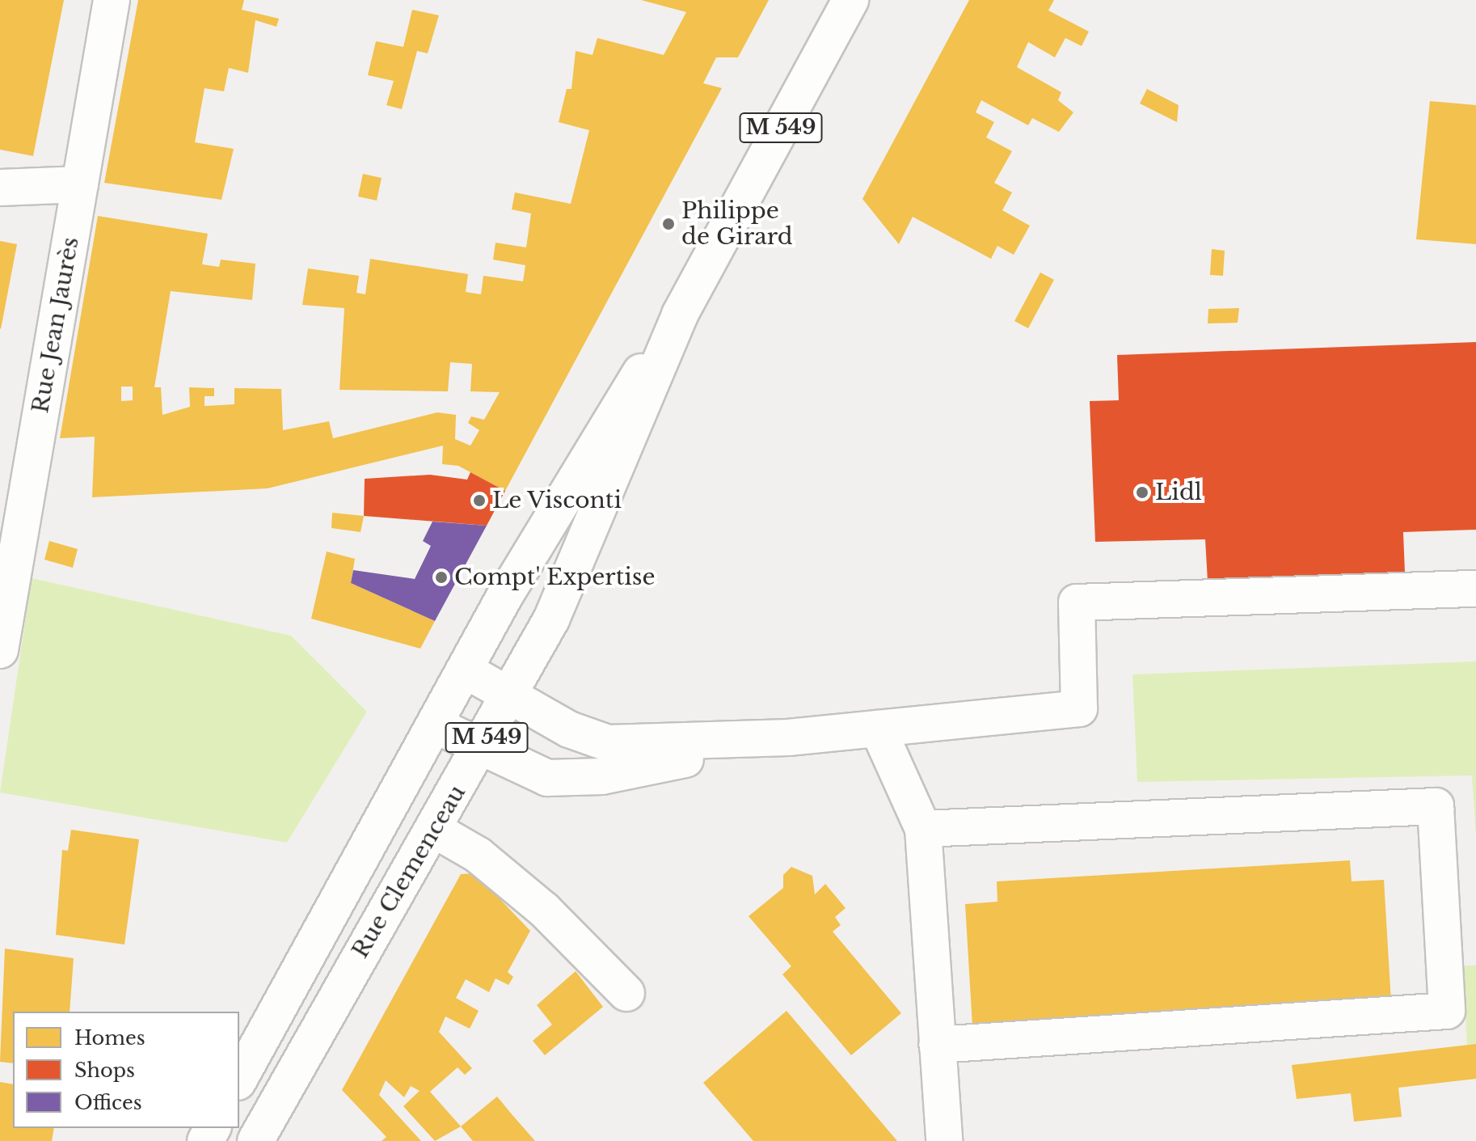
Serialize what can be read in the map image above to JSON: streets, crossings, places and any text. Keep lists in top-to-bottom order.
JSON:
{
  "streets": {
    "main road": ["M 549", "Rue Jean Jaurès", "Rue Clemenceau"]
  },
  "places": [
    "Philippe de Girard",
    "Lidl",
    "Le Visconti",
    "Compt' Expertise"
  ],
  "legend": ["Homes", "Shops", "Offices"]
}
